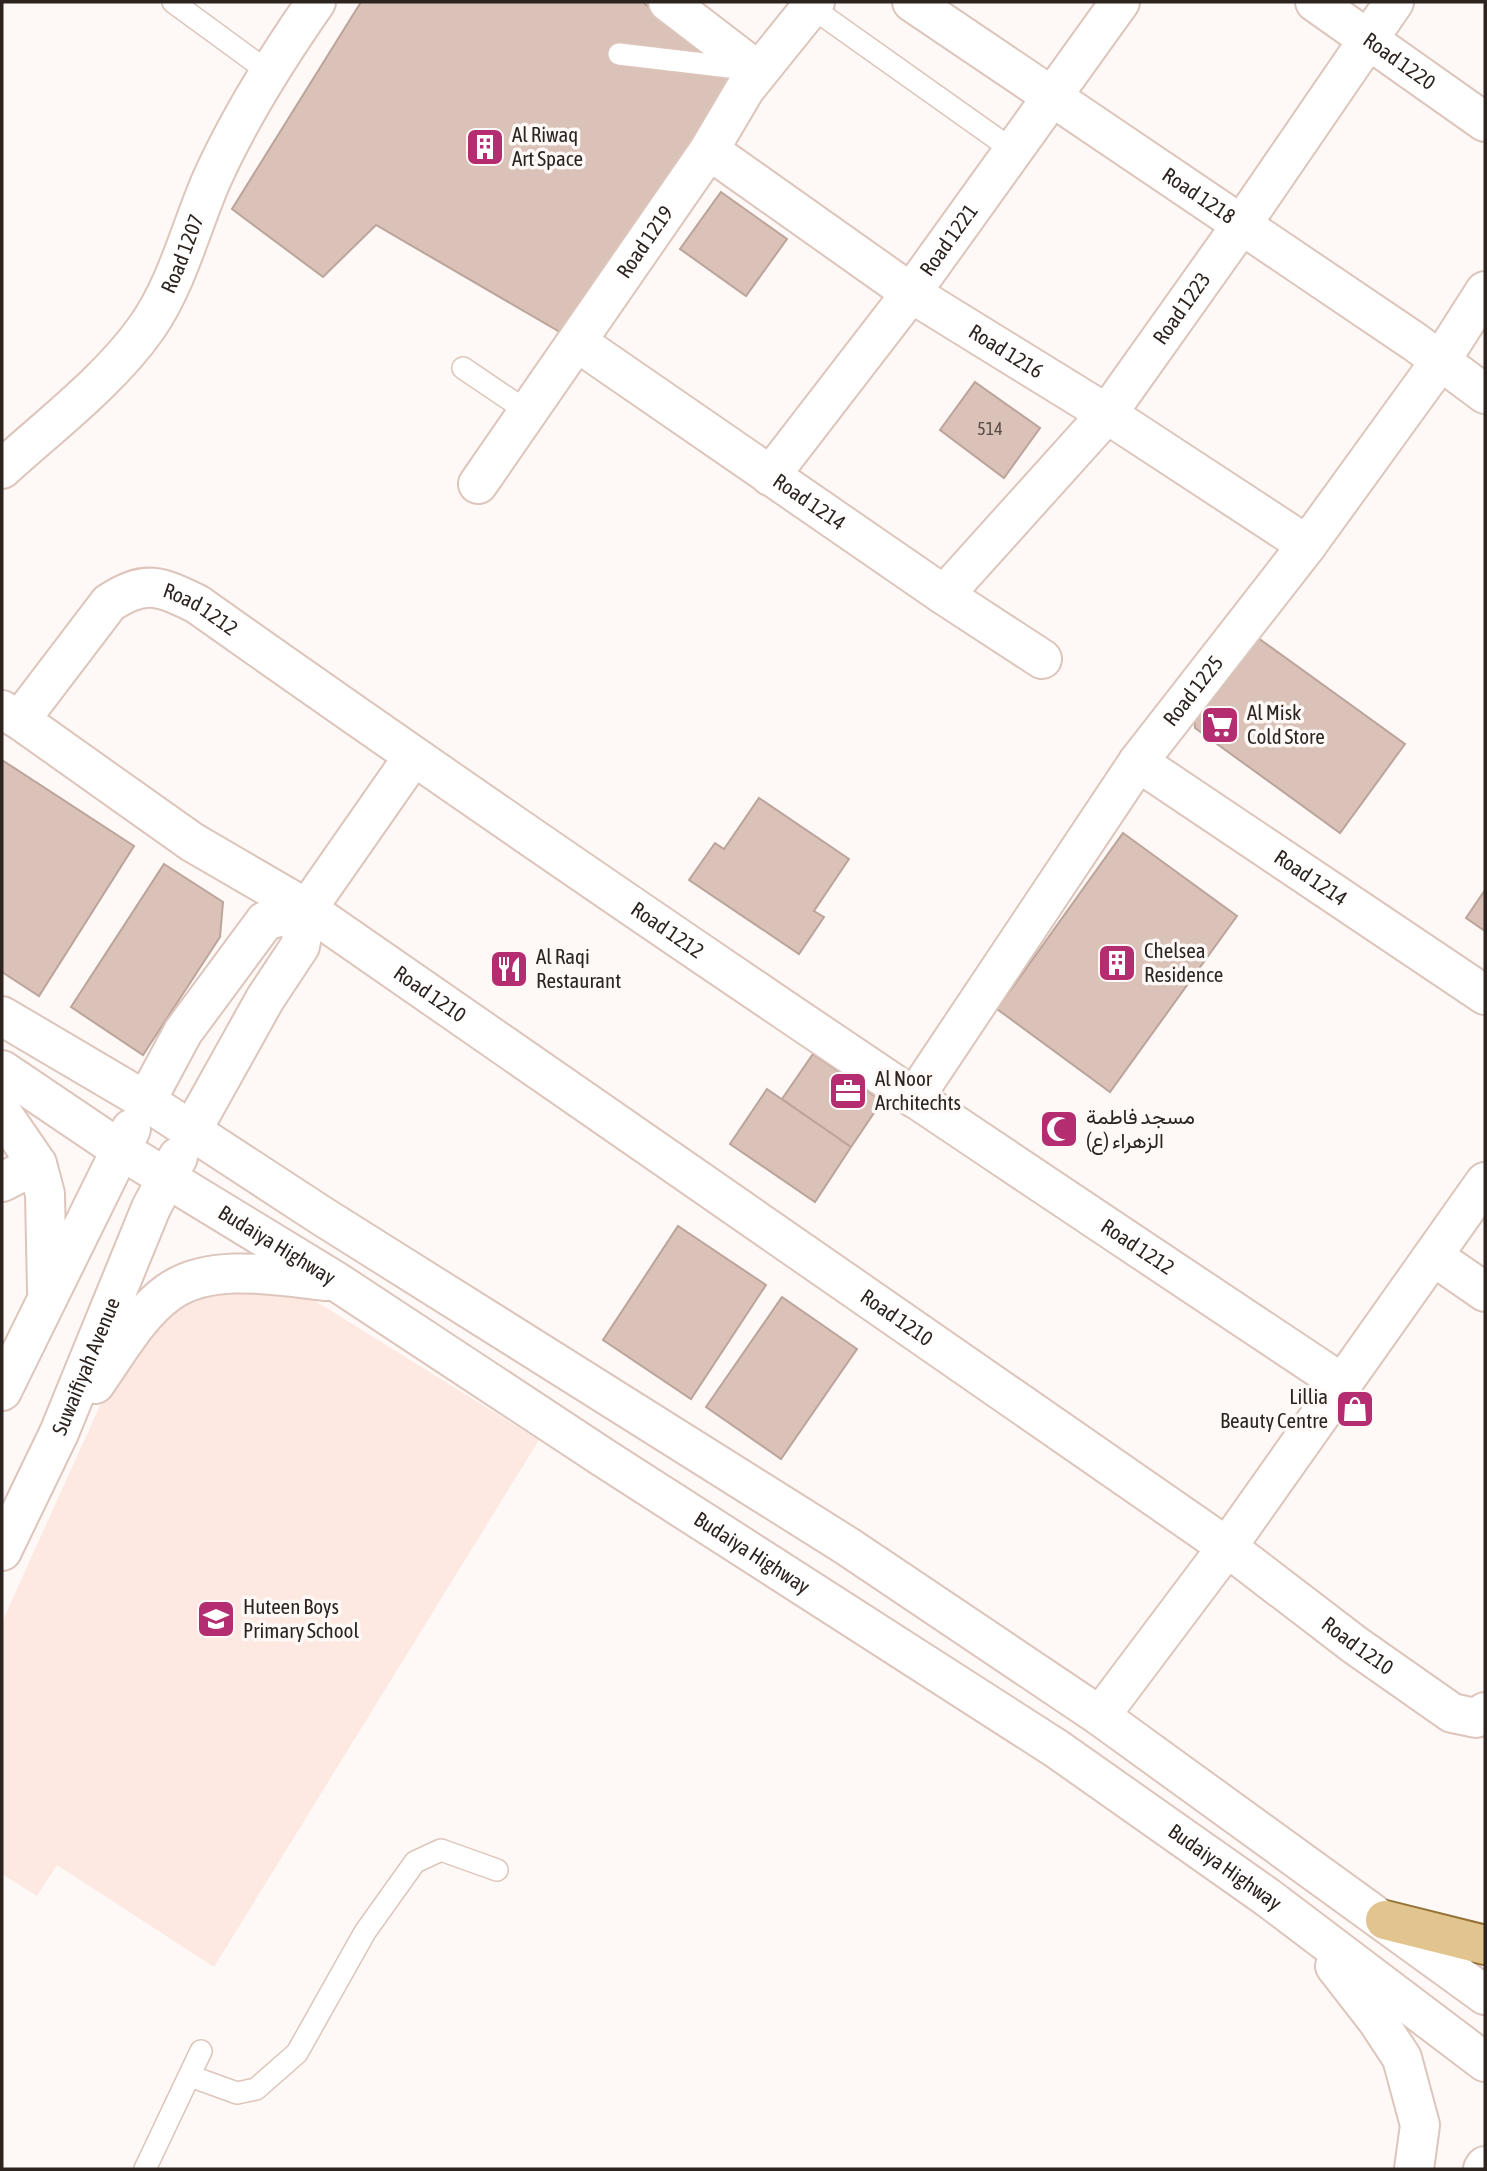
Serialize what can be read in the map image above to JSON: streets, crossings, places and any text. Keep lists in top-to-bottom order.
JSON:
{
  "streets": {
    "street": [
      "Road 1220",
      "Road 1218",
      "Road 1221",
      "Road 1219",
      "Road 1207",
      "Road 1223",
      "Road 1216",
      "Road 1214",
      "Road 1212",
      "Road 1225",
      "Road 1210",
      "Budaiya Highway",
      "Suwaifiyah Avenue"
    ]
  },
  "crossings": [
    ["Road 1220", "Road 1223"],
    ["Road 1218", "Road 1221"],
    ["Road 1218", "Road 1223"],
    ["Road 1218", "Road 1225"],
    ["Road 1221", "Road 1216"],
    ["Road 1221", "Road 1214"],
    ["Road 1219", "Road 1216"],
    ["Road 1219", "Road 1214"],
    ["Road 1223", "Road 1216"],
    ["Road 1223", "Road 1214"],
    ["Road 1216", "Road 1225"],
    ["Road 1214", "Road 1225"],
    ["Road 1212", "Road 1225"],
    ["Road 1212", "Road 1210"],
    ["Budaiya Highway", "Suwaifiyah Avenue"]
  ],
  "places": {
    "building": ["Al Riwaq Art Space", "Chelsea Residence"],
    "supermarket": ["Al Misk Cold Store"],
    "restaurant": ["Al Raqi Restaurant"],
    "office": ["Al Noor Architechts"],
    "mosque": ["مسجد فاطمة الزهراء (ع)"],
    "shop": ["Lillia Beauty Centre"],
    "school or university": ["Huteen Boys Primary School"]
  },
  "house_numbers": ["514"]
}
